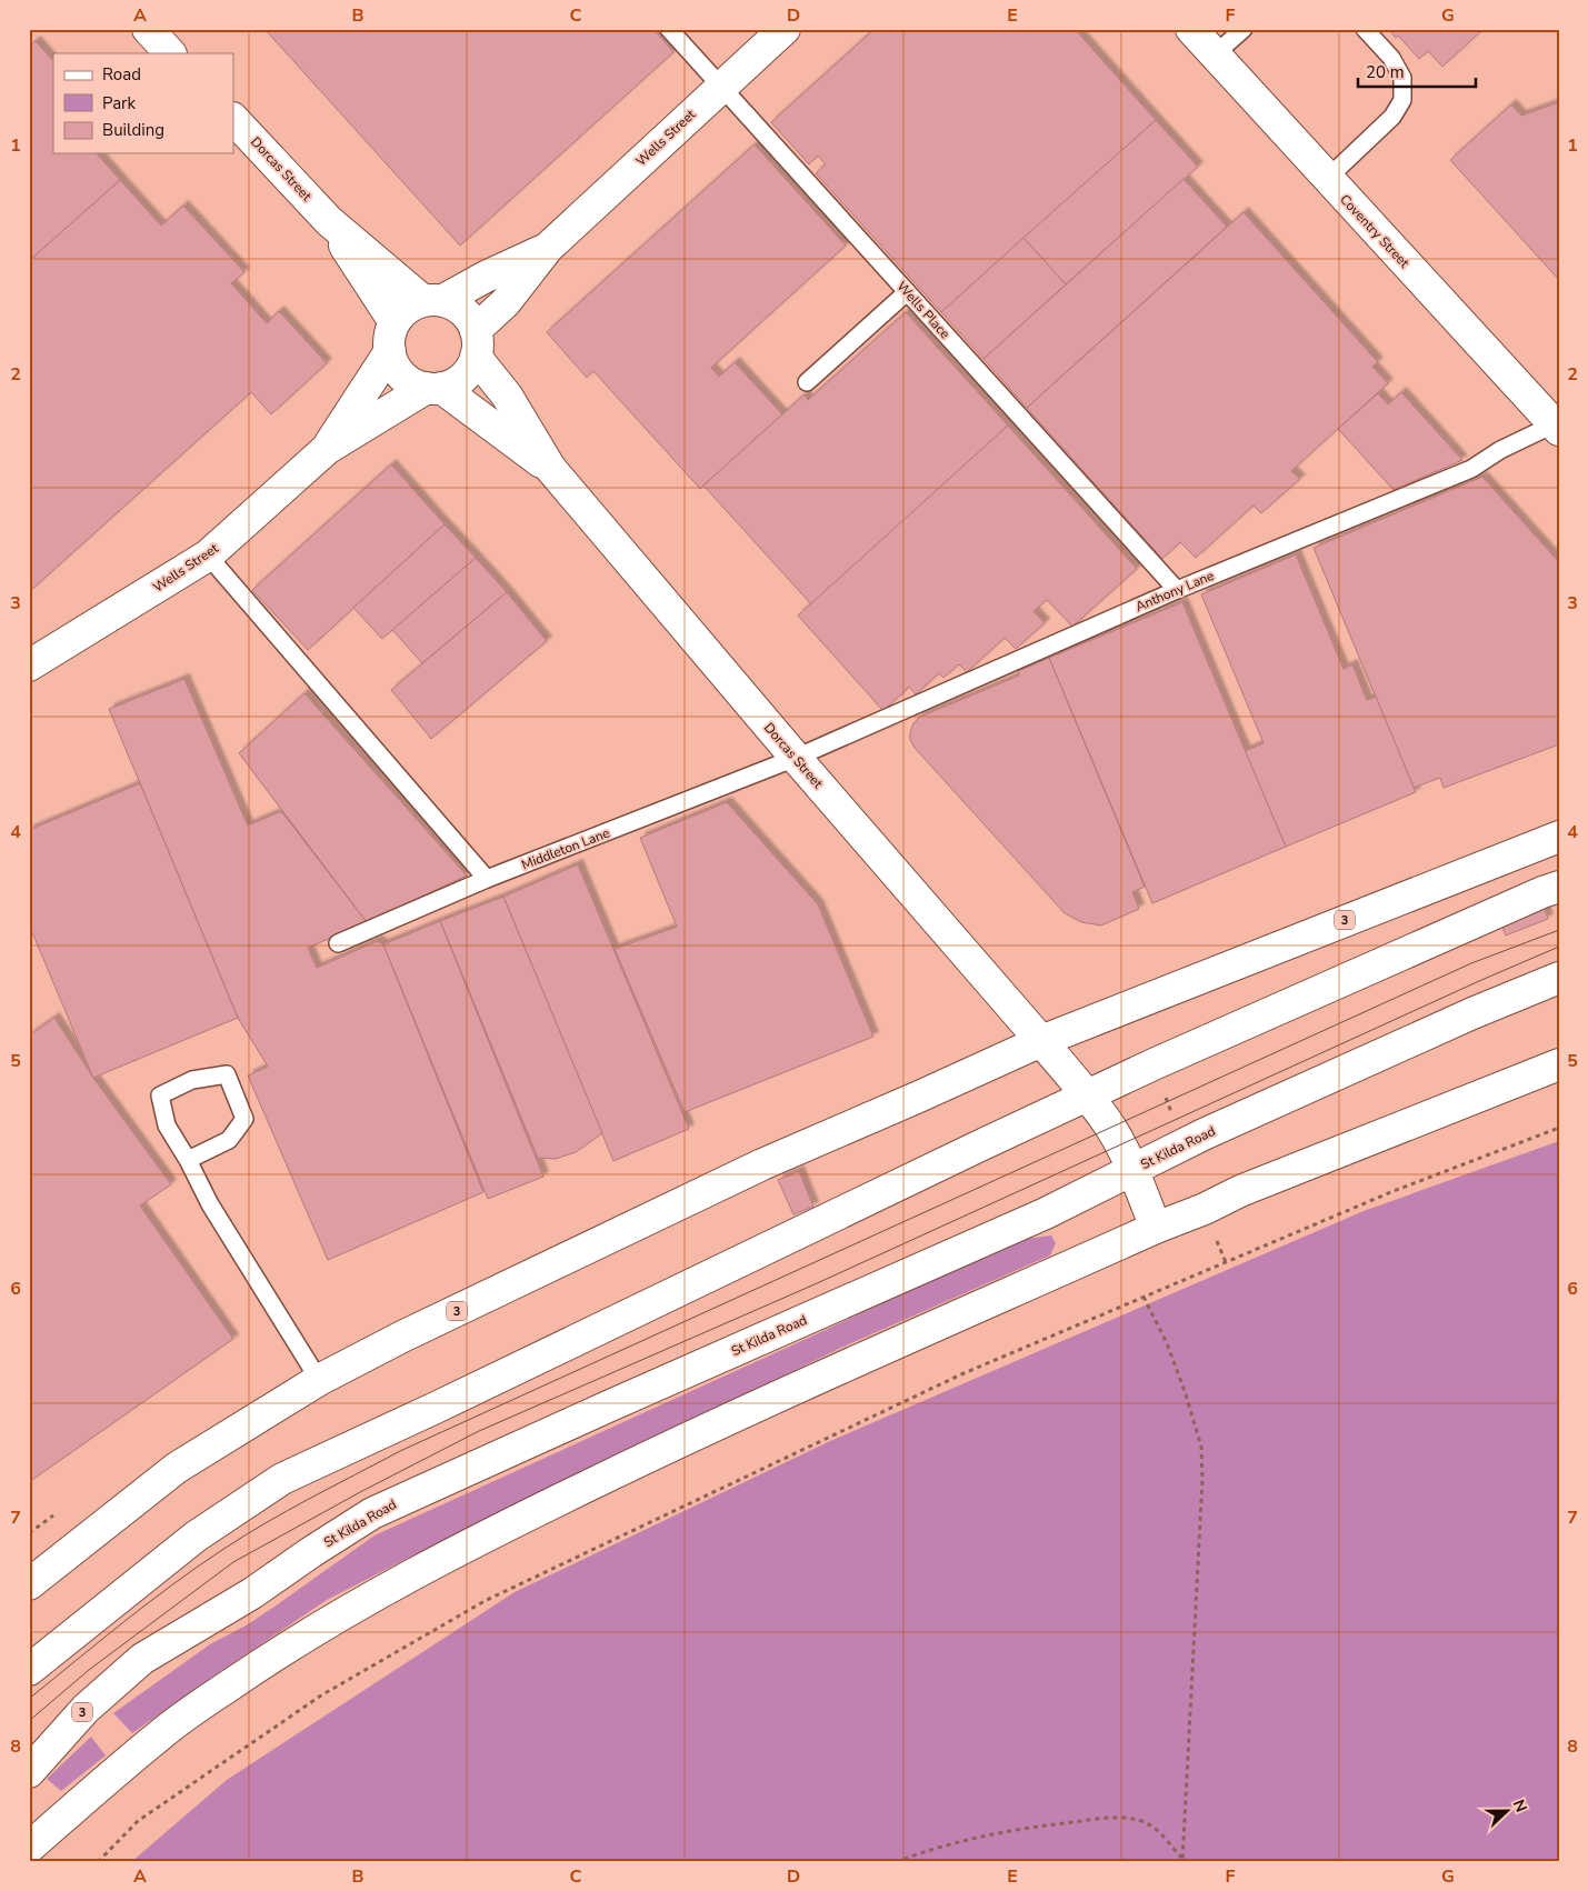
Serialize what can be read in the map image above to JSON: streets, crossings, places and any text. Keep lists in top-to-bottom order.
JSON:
{
  "streets": {
    "main road": [
      "Wells Street",
      "Dorcas Street",
      "Coventry Street",
      "3",
      "St Kilda Road"
    ],
    "lane": ["Wells Place", "Anthony Lane", "Middleton Lane"]
  },
  "crossings": [
    ["Wells Street", "Dorcas Street"],
    ["Wells Street", "Wells Place"],
    ["Dorcas Street", "Anthony Lane"],
    ["Dorcas Street", "Middleton Lane"],
    ["Dorcas Street", "3"],
    ["Dorcas Street", "St Kilda Road"],
    ["Coventry Street", "Anthony Lane"],
    ["Wells Place", "Anthony Lane"],
    ["Anthony Lane", "Middleton Lane"]
  ],
  "legend": ["Road", "Park", "Building"],
  "scale_bar": "20 m",
  "north": "right",
  "grid": {
    "columns": [
      "A",
      "B",
      "C",
      "D",
      "E",
      "F",
      "G"
    ],
    "rows": [
      "1",
      "2",
      "3",
      "4",
      "5",
      "6",
      "7",
      "8"
    ]
  }
}
